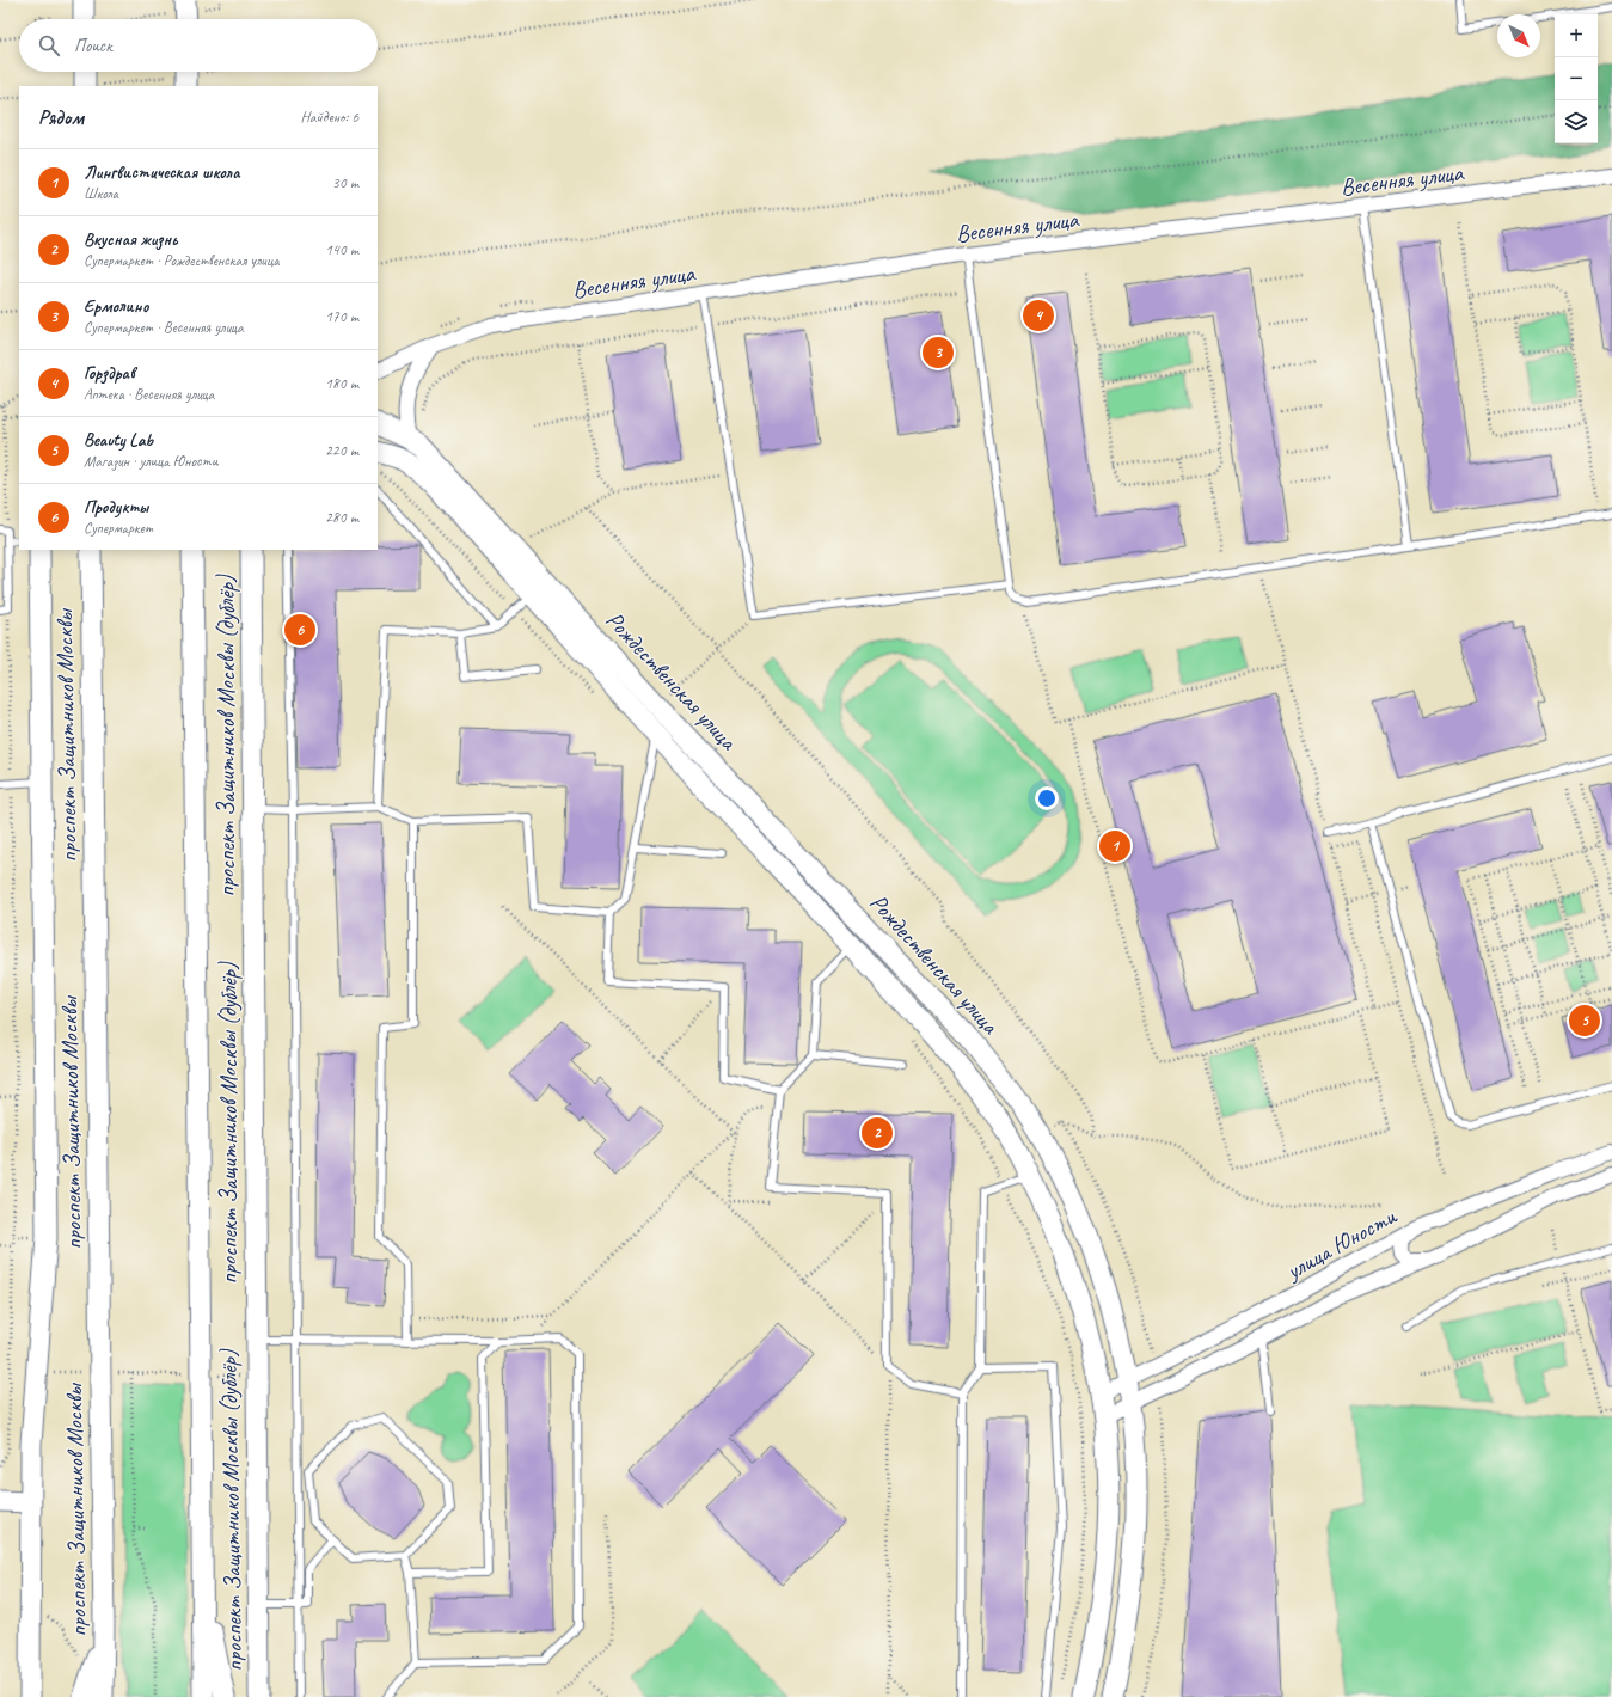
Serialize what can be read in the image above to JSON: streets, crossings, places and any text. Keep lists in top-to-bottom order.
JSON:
{
  "streets": {
    "street": [
      "Весенняя улица",
      "Рождественская улица",
      "проспект Защитников Москвы",
      "проспект Защитников Москвы (дублёр)",
      "улица Юности"
    ]
  },
  "crossings": [
    ["Рождественская улица", "улица Юности"]
  ],
  "north": "bottom right",
  "page": {
    "map_buttons": ["+", "−"],
    "search": "Поиск",
    "heading": ["Рядом", "Найдено: 6"],
    "list": [
      {
        "mark": "1",
        "name": "Лингвистическая школа",
        "note": "Школа",
        "value": "30 m"
      },
      {
        "mark": "2",
        "name": "Вкусная жизнь",
        "note": "Супермаркет · Рождественская улица",
        "value": "140 m"
      },
      {
        "mark": "3",
        "name": "Ермолино",
        "note": "Супермаркет · Весенняя улица",
        "value": "170 m"
      },
      {
        "mark": "4",
        "name": "Горздрав",
        "note": "Аптека · Весенняя улица",
        "value": "180 m"
      },
      {
        "mark": "5",
        "name": "Beauty Lab",
        "note": "Магазин · улица Юности",
        "value": "220 m"
      },
      {
        "mark": "6",
        "name": "Продукты",
        "note": "Супермаркет",
        "value": "280 m"
      }
    ],
    "pins": [
      "4",
      "3",
      "6",
      "1",
      "5",
      "2"
    ]
  }
}
